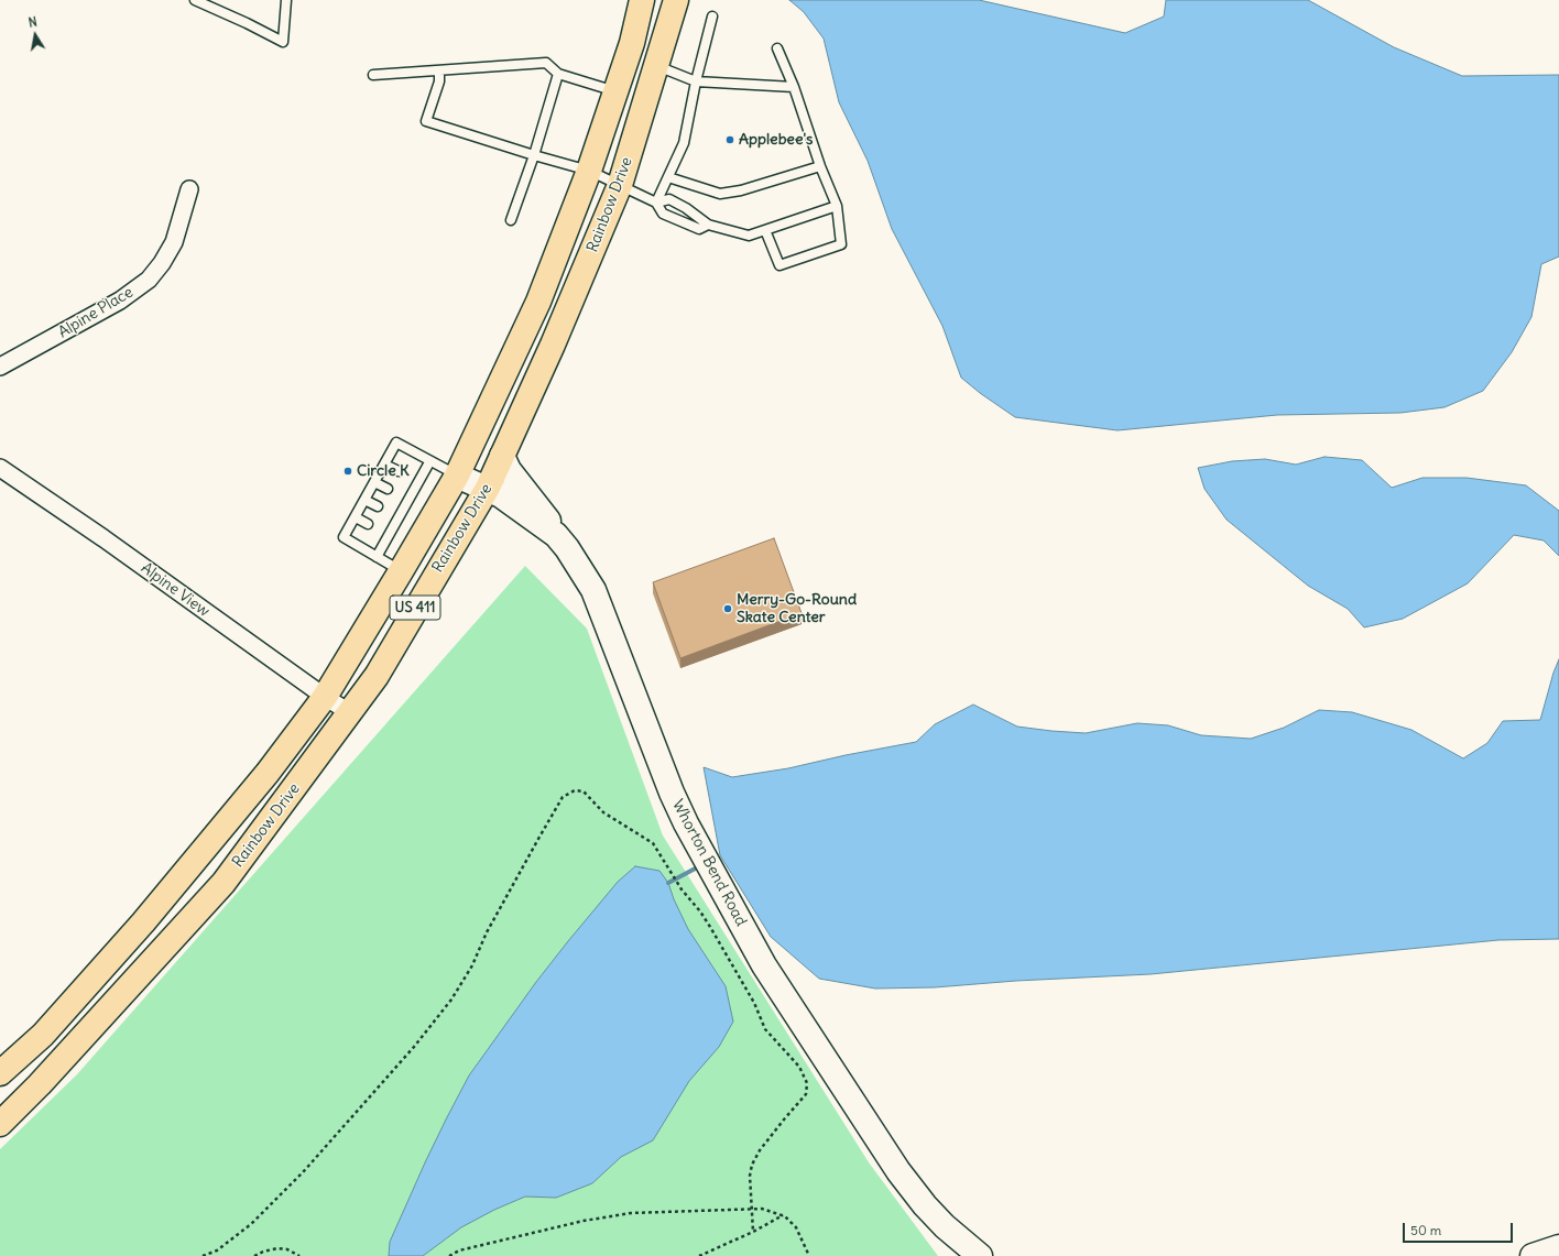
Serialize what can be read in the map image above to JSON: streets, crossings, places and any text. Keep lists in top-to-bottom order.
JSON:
{
  "streets": {
    "main road": ["Rainbow Drive", "US 411", "Whorton Bend Road"],
    "street": ["Alpine Place", "Alpine View"]
  },
  "crossings": [
    ["Rainbow Drive", "Alpine View"],
    ["Rainbow Drive", "Whorton Bend Road"]
  ],
  "places": ["Applebee's", "Circle K", "Merry-Go-Round Skate Center"],
  "scale_bar": "50 m",
  "north": "top"
}
